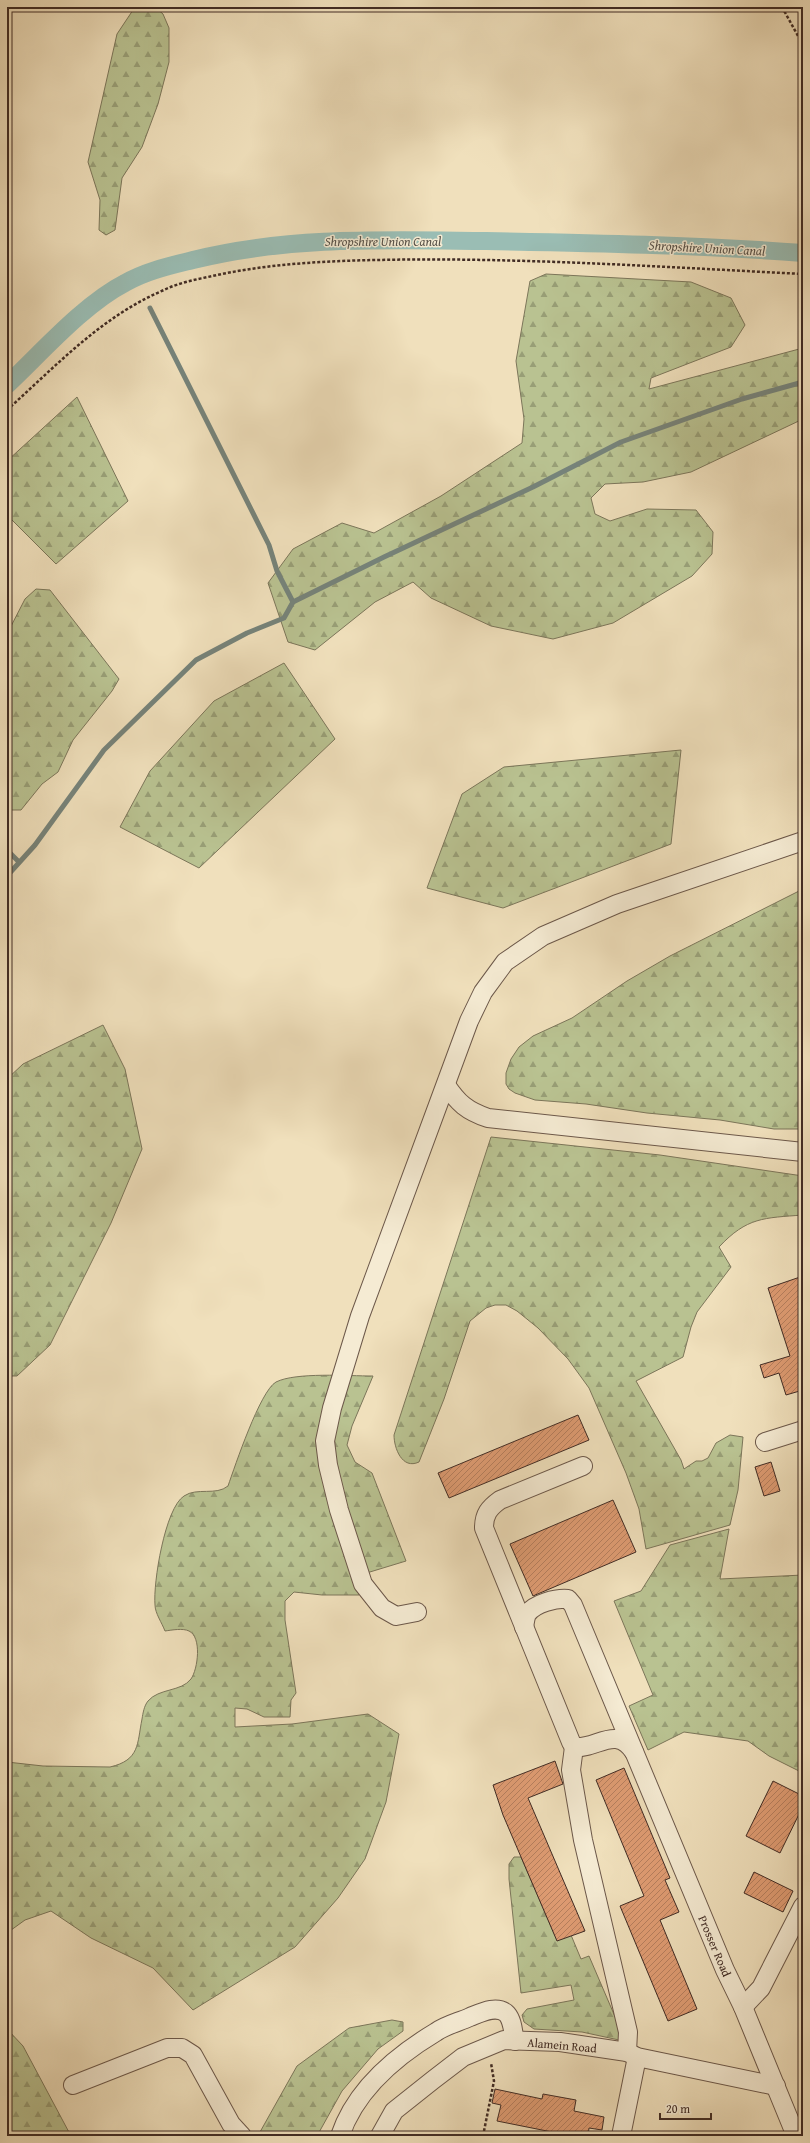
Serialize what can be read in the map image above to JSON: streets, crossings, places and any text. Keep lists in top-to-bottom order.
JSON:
{
  "streets": {
    "street": ["Prosser Road", "Alamein Road"]
  },
  "crossings": [
    ["Prosser Road", "Alamein Road"]
  ],
  "water": ["Shropshire Union Canal"],
  "scale_bar": "20 m"
}
